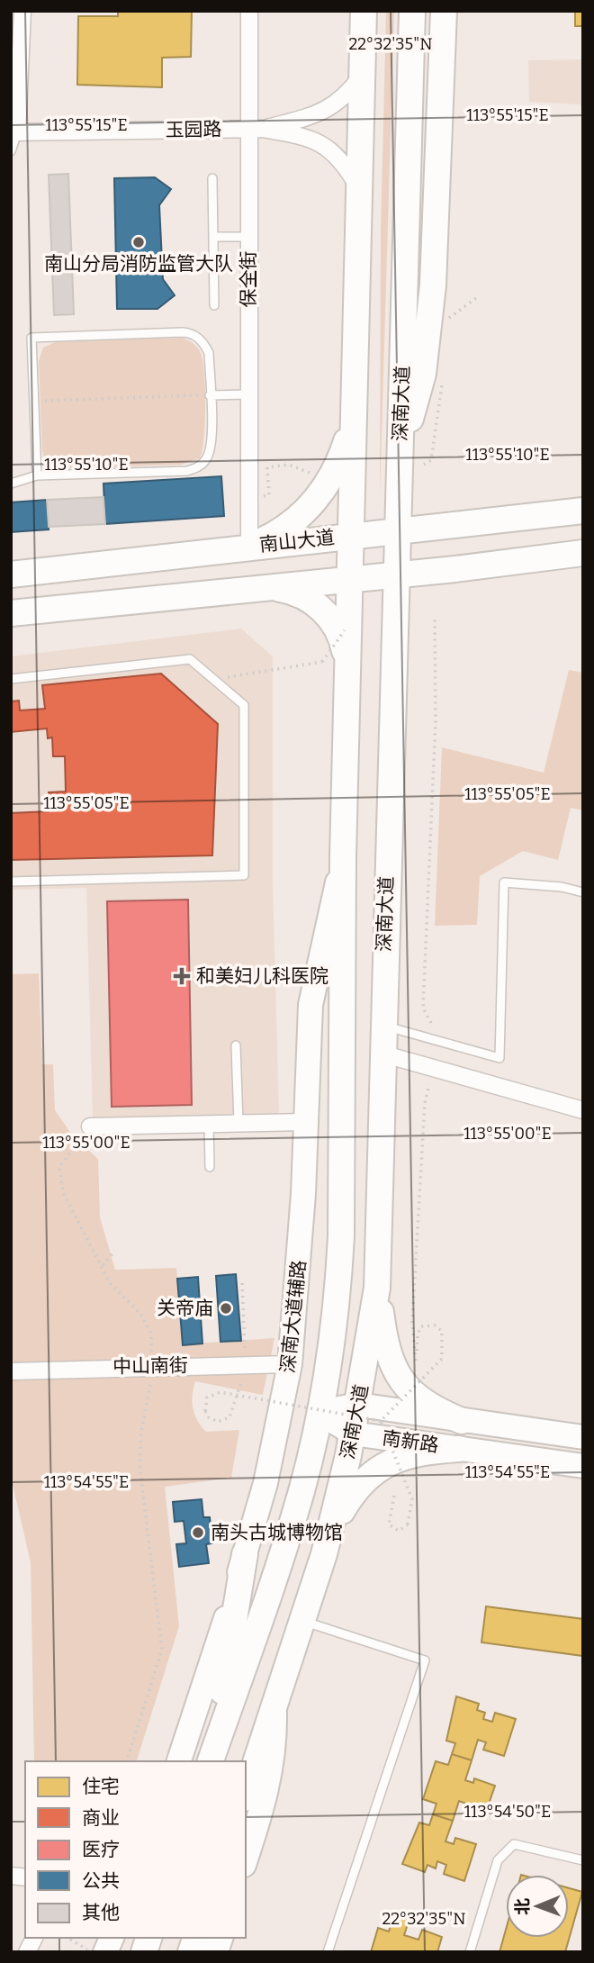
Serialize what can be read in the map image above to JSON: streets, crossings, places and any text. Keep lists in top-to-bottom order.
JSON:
{
  "streets": {
    "main road": [
      "深南大道",
      "南山大道",
      "深南大道辅路",
      "南新路"
    ],
    "street": ["玉园路", "保全街", "中山南街"]
  },
  "crossings": [
    ["玉园路", "保全街"],
    ["保全街", "南山大道"],
    ["深南大道", "南山大道"],
    ["深南大道", "深南大道辅路"],
    ["深南大道", "南新路"],
    ["深南大道辅路", "中山南街"]
  ],
  "places": {
    "other": ["南山分局消防监管大队", "关帝庙", "南头古城博物馆"],
    "health": ["和美妇儿科医院"]
  },
  "legend": [
    "住宅",
    "商业",
    "医疗",
    "公共",
    "其他"
  ],
  "north": "left",
  "coordinates": [
    "22°32'35\"N",
    "113°55'15\"E",
    "113°55'10\"E",
    "113°55'05\"E",
    "113°55'00\"E",
    "113°54'55\"E",
    "113°54'50\"E"
  ]
}
